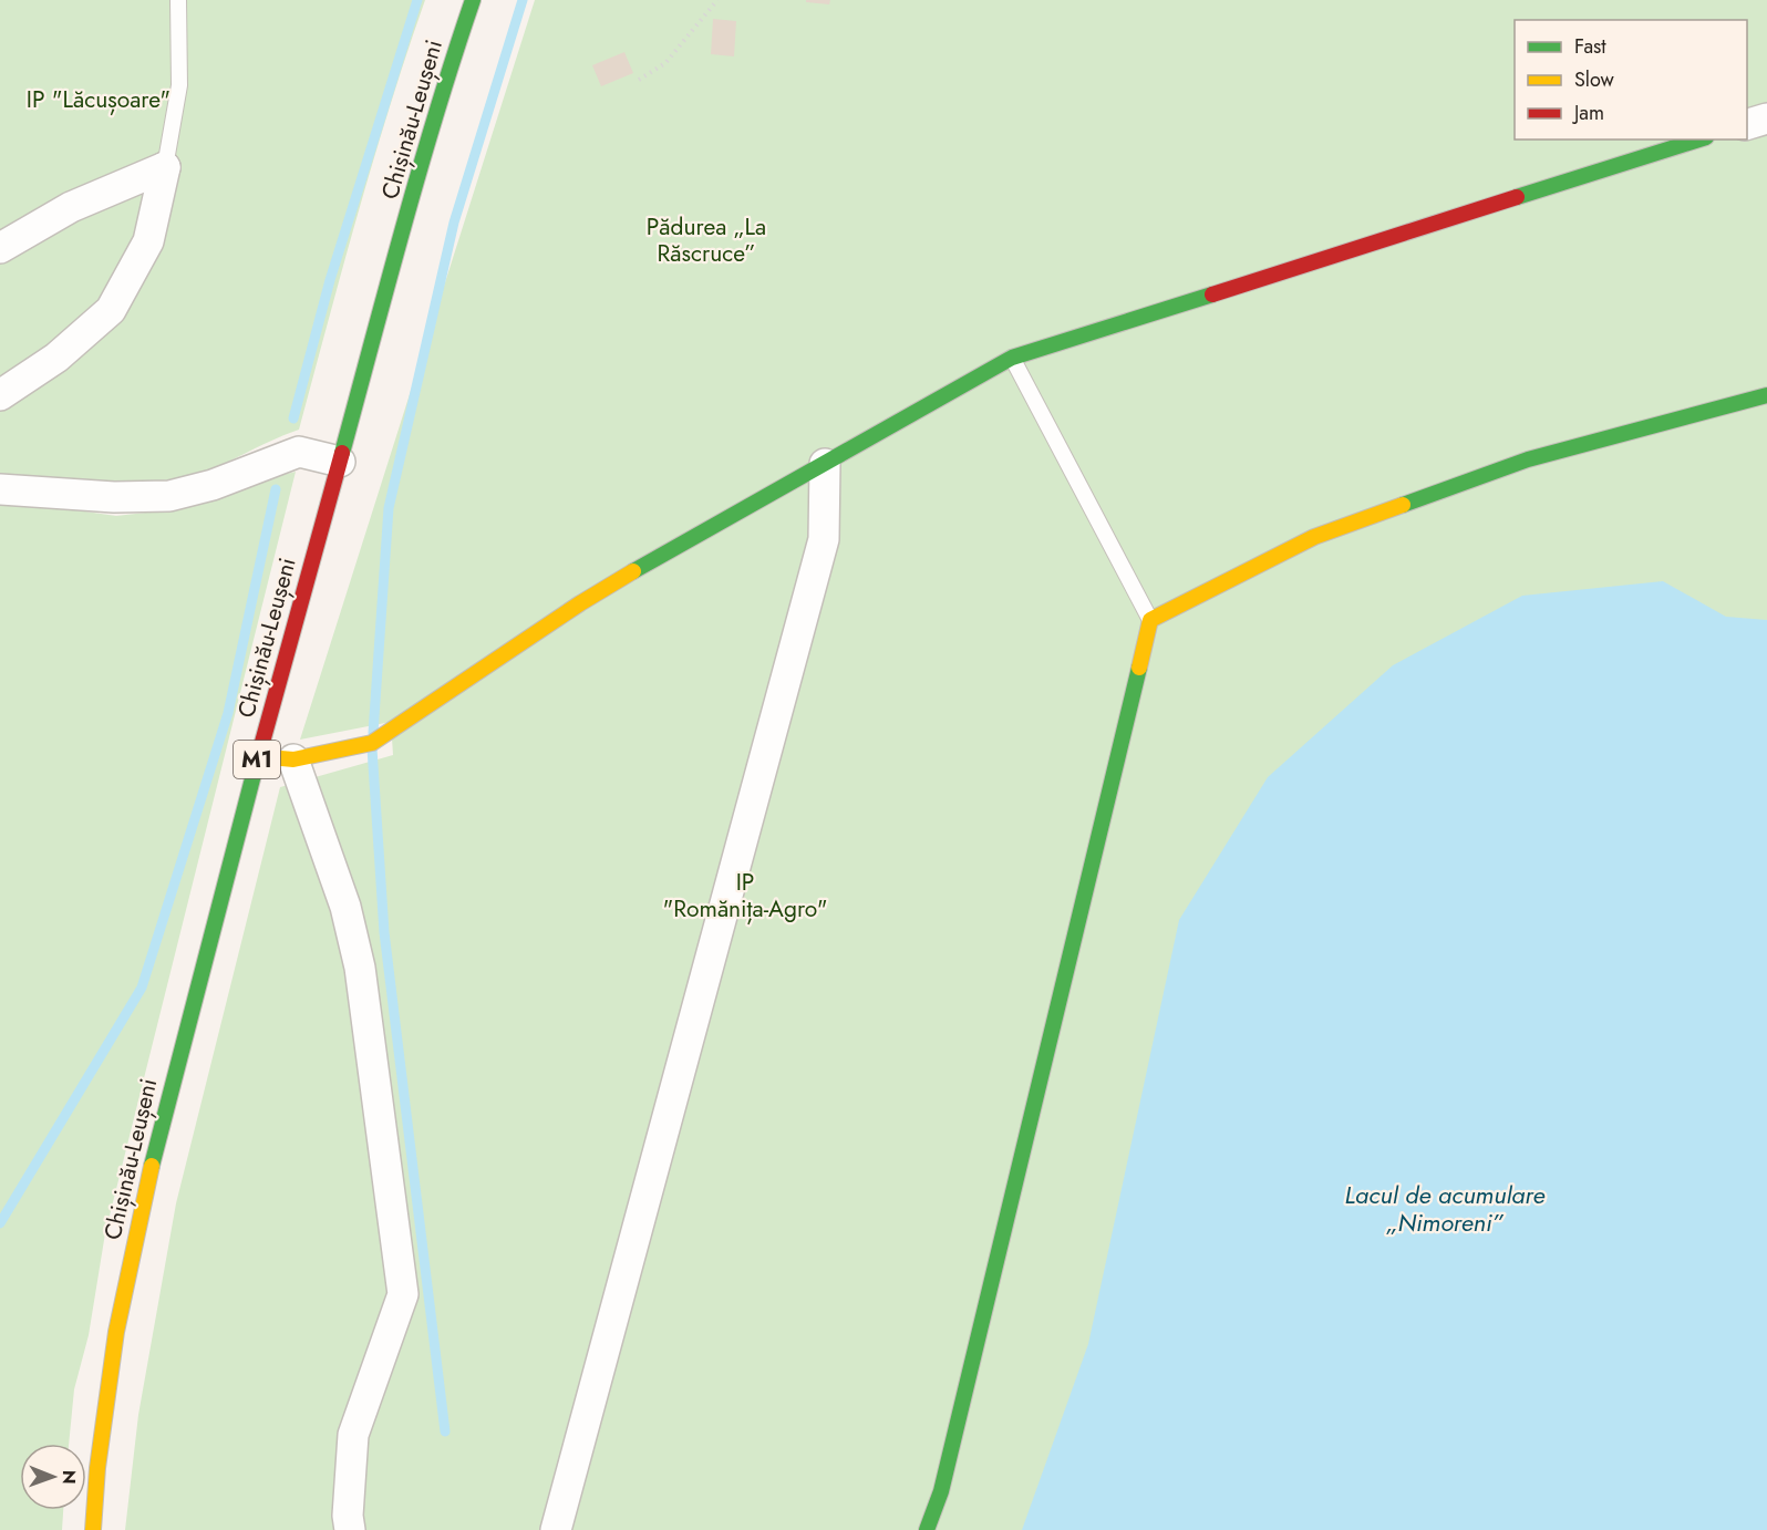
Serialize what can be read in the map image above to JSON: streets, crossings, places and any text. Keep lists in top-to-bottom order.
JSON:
{
  "streets": {
    "main road": ["Chișinău-Leușeni", "M1"]
  },
  "water": ["Lacul de acumulare „Nimoreni”"],
  "parks": ["IP \"Lăcușoare\"", "Pădurea „La Răscruce”", "IP \"Romănița-Agro\""],
  "legend": ["Fast", "Slow", "Jam"],
  "north": "right"
}
